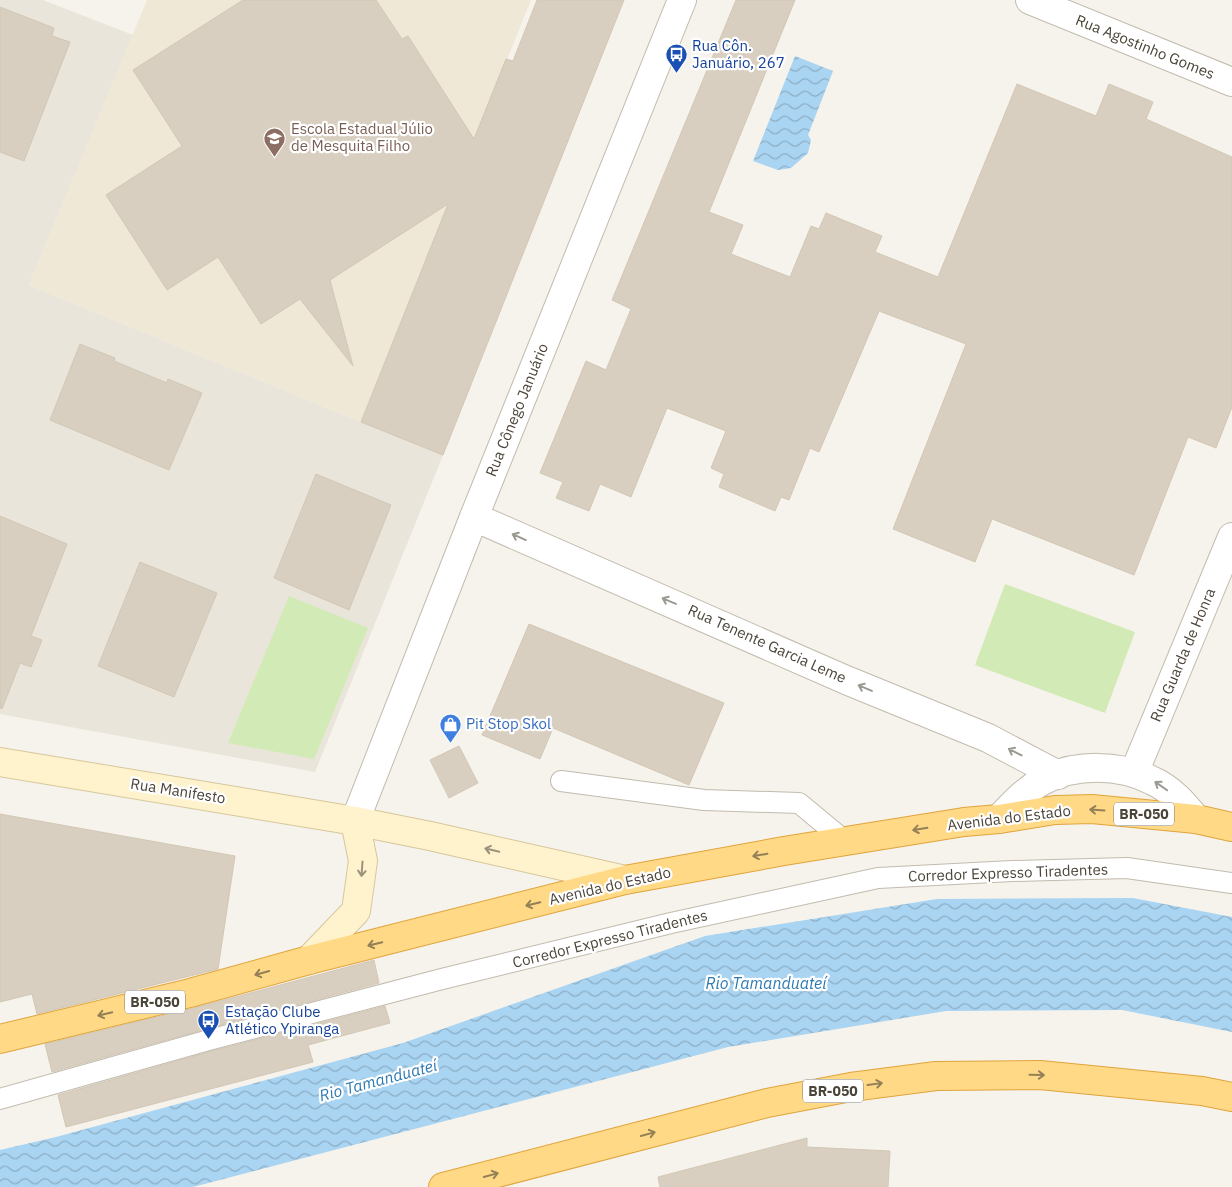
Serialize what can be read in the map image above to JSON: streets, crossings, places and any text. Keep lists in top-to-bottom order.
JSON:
{
  "streets": {
    "highway": ["BR-050", "Avenida do Estado"],
    "main road": ["Rua Manifesto"],
    "street": [
      "Rua Agostinho Gomes",
      "Rua Cônego Januário",
      "Rua Tenente Garcia Leme",
      "Rua Guarda de Honra"
    ],
    "lane": ["Corredor Expresso Tiradentes"]
  },
  "crossings": [
    ["Rua Cônego Januário", "Rua Tenente Garcia Leme"],
    ["Rua Cônego Januário", "Rua Manifesto"],
    ["Rua Manifesto", "Avenida do Estado"]
  ],
  "one_way": ["Rua Tenente Garcia Leme", "Rua Manifesto", "Avenida do Estado"],
  "water": ["Rio Tamanduateí"],
  "places": {
    "bus stop": ["Rua Côn. Januário, 267", "Estação Clube Atlético Ypiranga"],
    "school or university": ["Escola Estadual Júlio de Mesquita Filho"],
    "shop": ["Pit Stop Skol"]
  }
}
